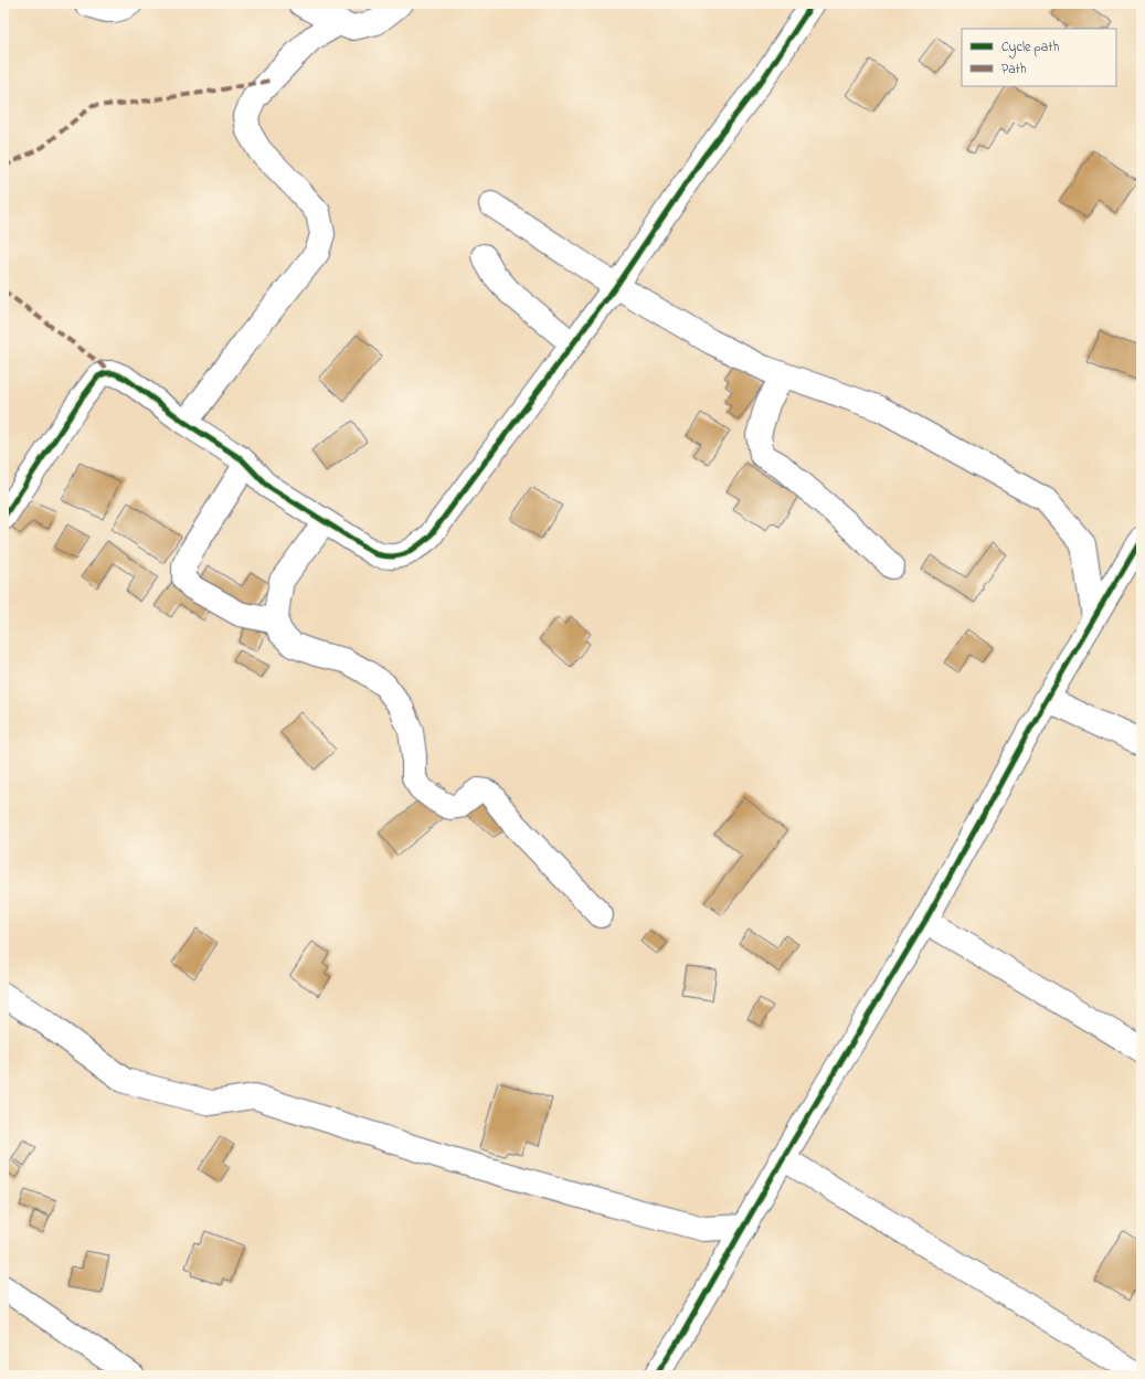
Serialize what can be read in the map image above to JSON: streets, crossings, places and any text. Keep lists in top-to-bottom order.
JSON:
{
  "legend": ["Cycle path", "Path"]
}
